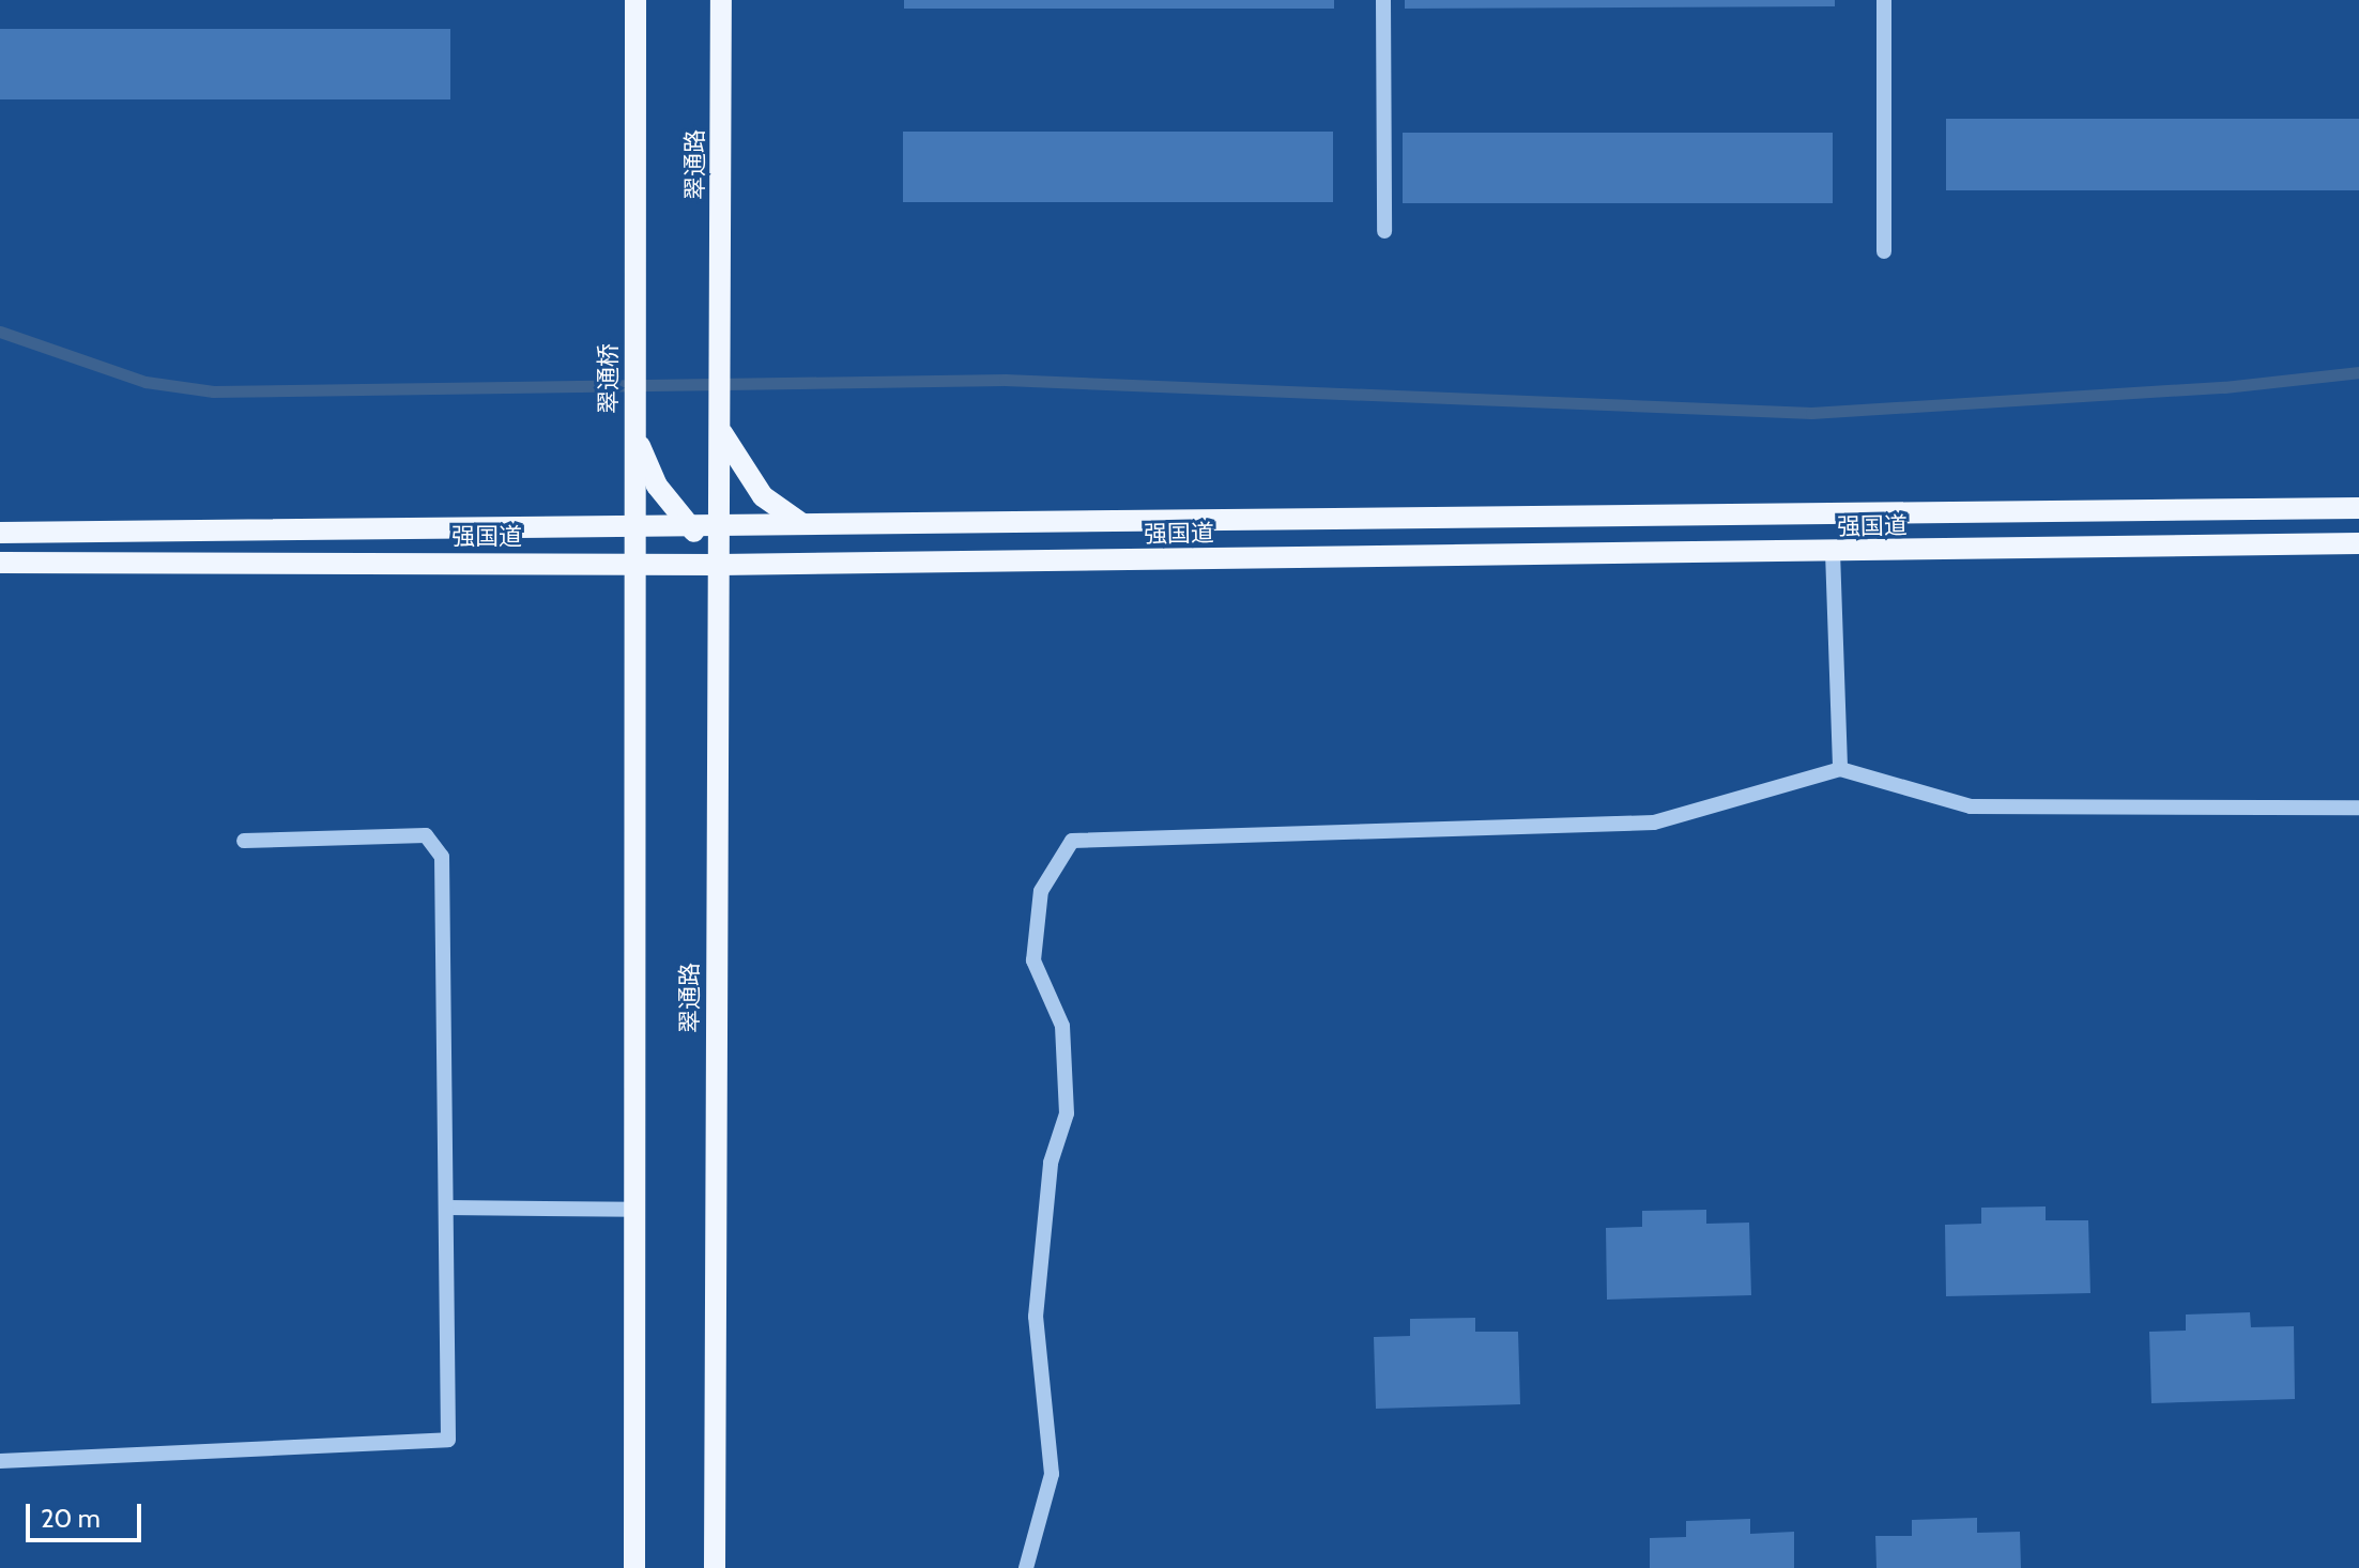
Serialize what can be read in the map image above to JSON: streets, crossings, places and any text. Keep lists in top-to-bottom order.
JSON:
{
  "streets": {
    "main road": ["翠通路", "翠通桥", "强国道"]
  },
  "crossings": [
    ["翠通路", "强国道"]
  ],
  "scale_bar": "20 m"
}
